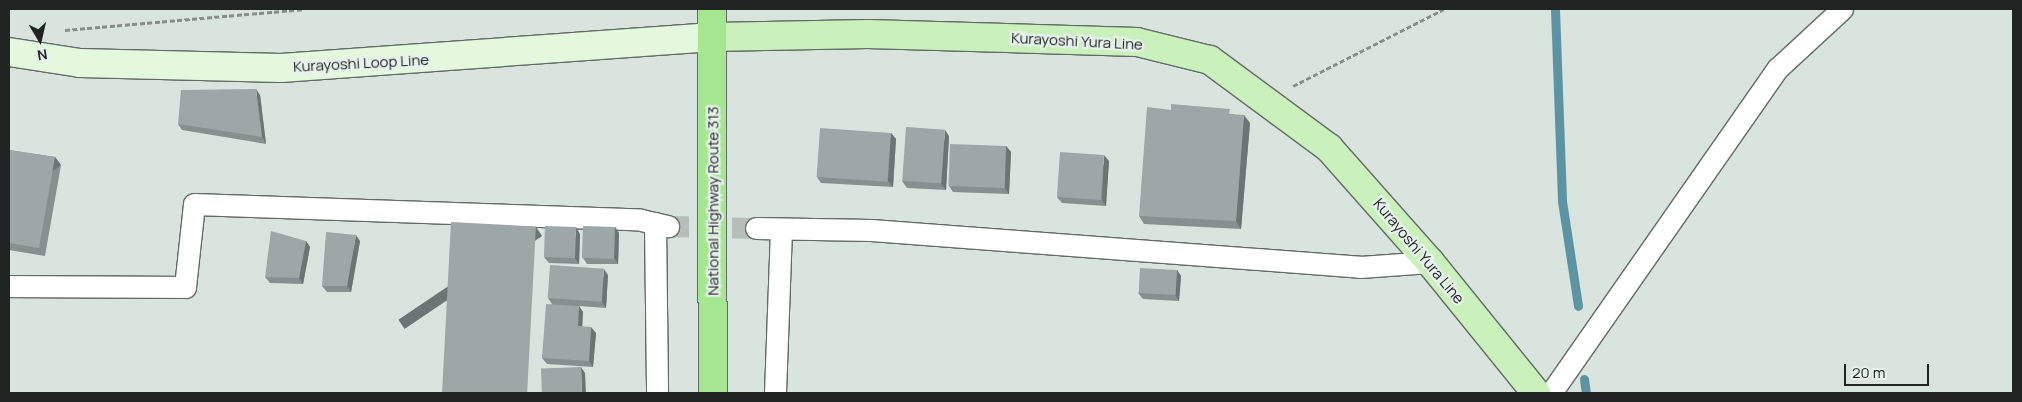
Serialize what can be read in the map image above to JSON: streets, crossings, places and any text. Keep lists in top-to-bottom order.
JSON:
{
  "streets": {
    "highway": ["National Highway Route 313"],
    "main road": ["Kurayoshi Yura Line", "Kurayoshi Loop Line"]
  },
  "crossings": [
    ["Kurayoshi Yura Line", "Kurayoshi Loop Line"],
    ["Kurayoshi Yura Line", "National Highway Route 313"],
    ["Kurayoshi Loop Line", "National Highway Route 313"]
  ],
  "scale_bar": "20 m",
  "north": "bottom"
}
